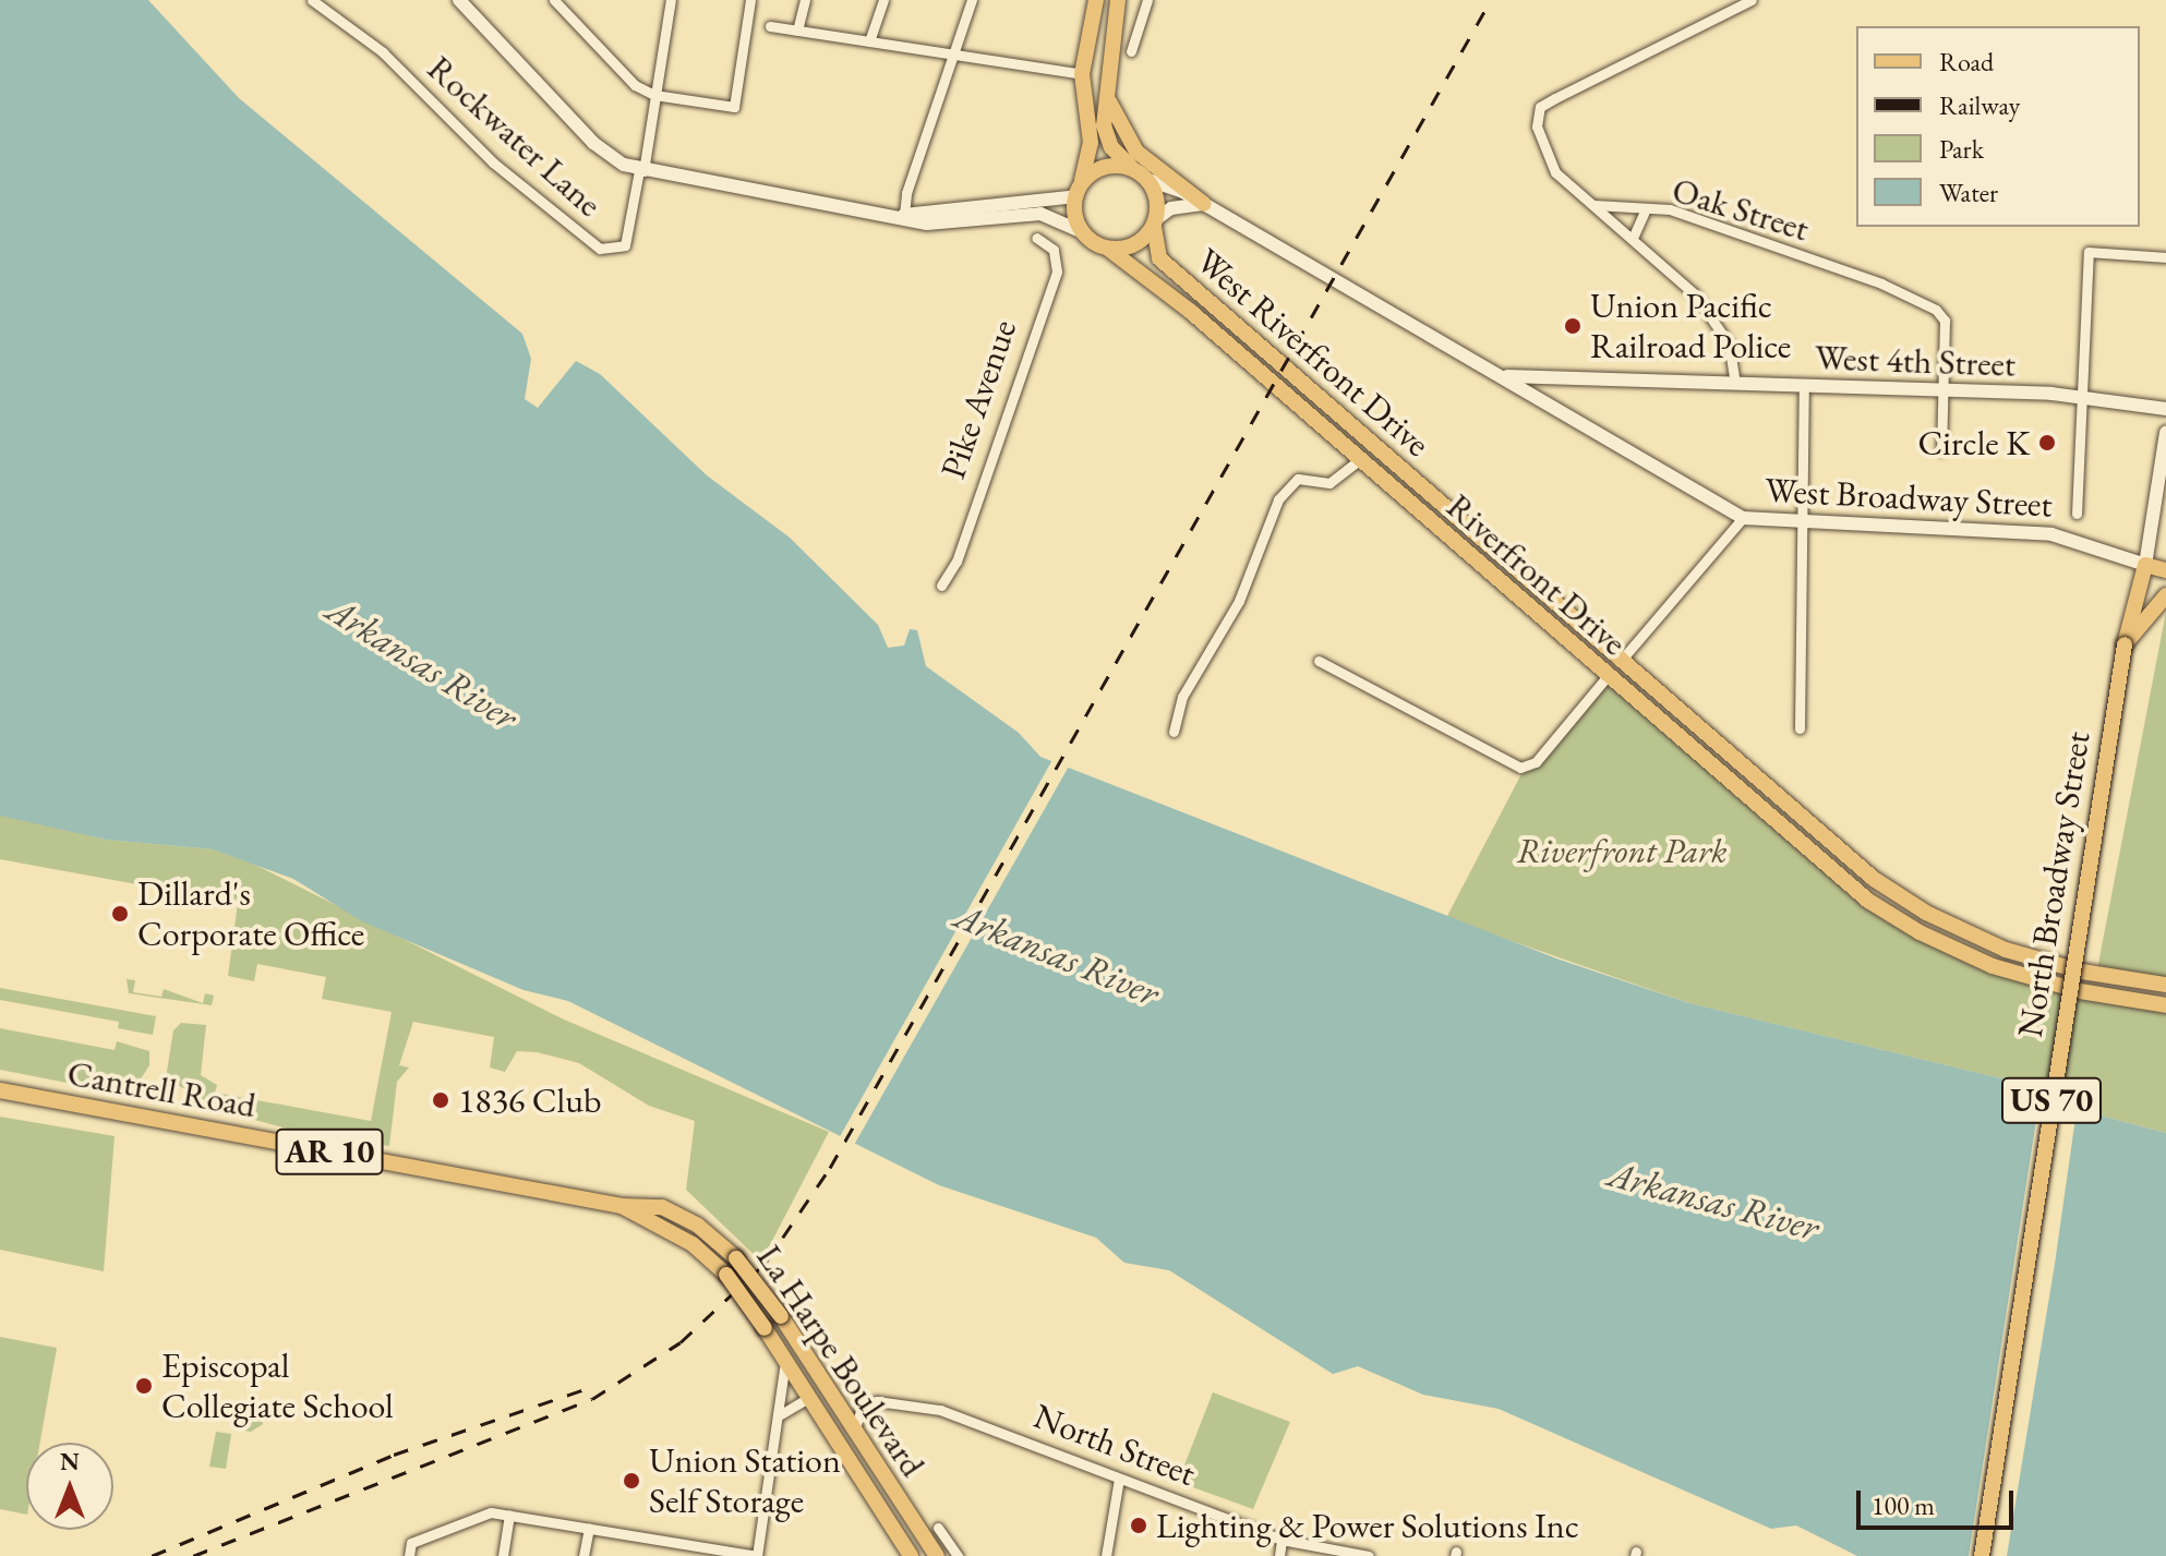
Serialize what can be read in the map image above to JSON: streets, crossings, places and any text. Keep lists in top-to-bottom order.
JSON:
{
  "streets": {
    "main road": [
      "West Riverfront Drive",
      "West Broadway Street",
      "Riverfront Drive",
      "North Broadway Street",
      "Cantrell Road",
      "US 70",
      "AR 10",
      "La Harpe Boulevard"
    ],
    "street": [
      "Rockwater Lane",
      "Oak Street",
      "West 4th Street",
      "Pike Avenue",
      "North Street"
    ]
  },
  "crossings": [
    ["Oak Street", "West 4th Street"],
    ["West Riverfront Drive", "West Broadway Street"],
    ["West Riverfront Drive", "Riverfront Drive"],
    ["West 4th Street", "West Broadway Street"],
    ["West Broadway Street", "Riverfront Drive"],
    ["West Broadway Street", "North Broadway Street"],
    ["Cantrell Road", "La Harpe Boulevard"],
    ["La Harpe Boulevard", "North Street"]
  ],
  "water": ["Arkansas River"],
  "parks": ["Riverfront Park"],
  "places": [
    "Union Pacific Railroad Police",
    "Circle K",
    "Dillard's Corporate Office",
    "1836 Club",
    "Episcopal Collegiate School",
    "Union Station Self Storage",
    "Lighting & Power Solutions Inc"
  ],
  "legend": [
    "Road",
    "Railway",
    "Park",
    "Water"
  ],
  "scale_bar": "100 m",
  "north": "top"
}
